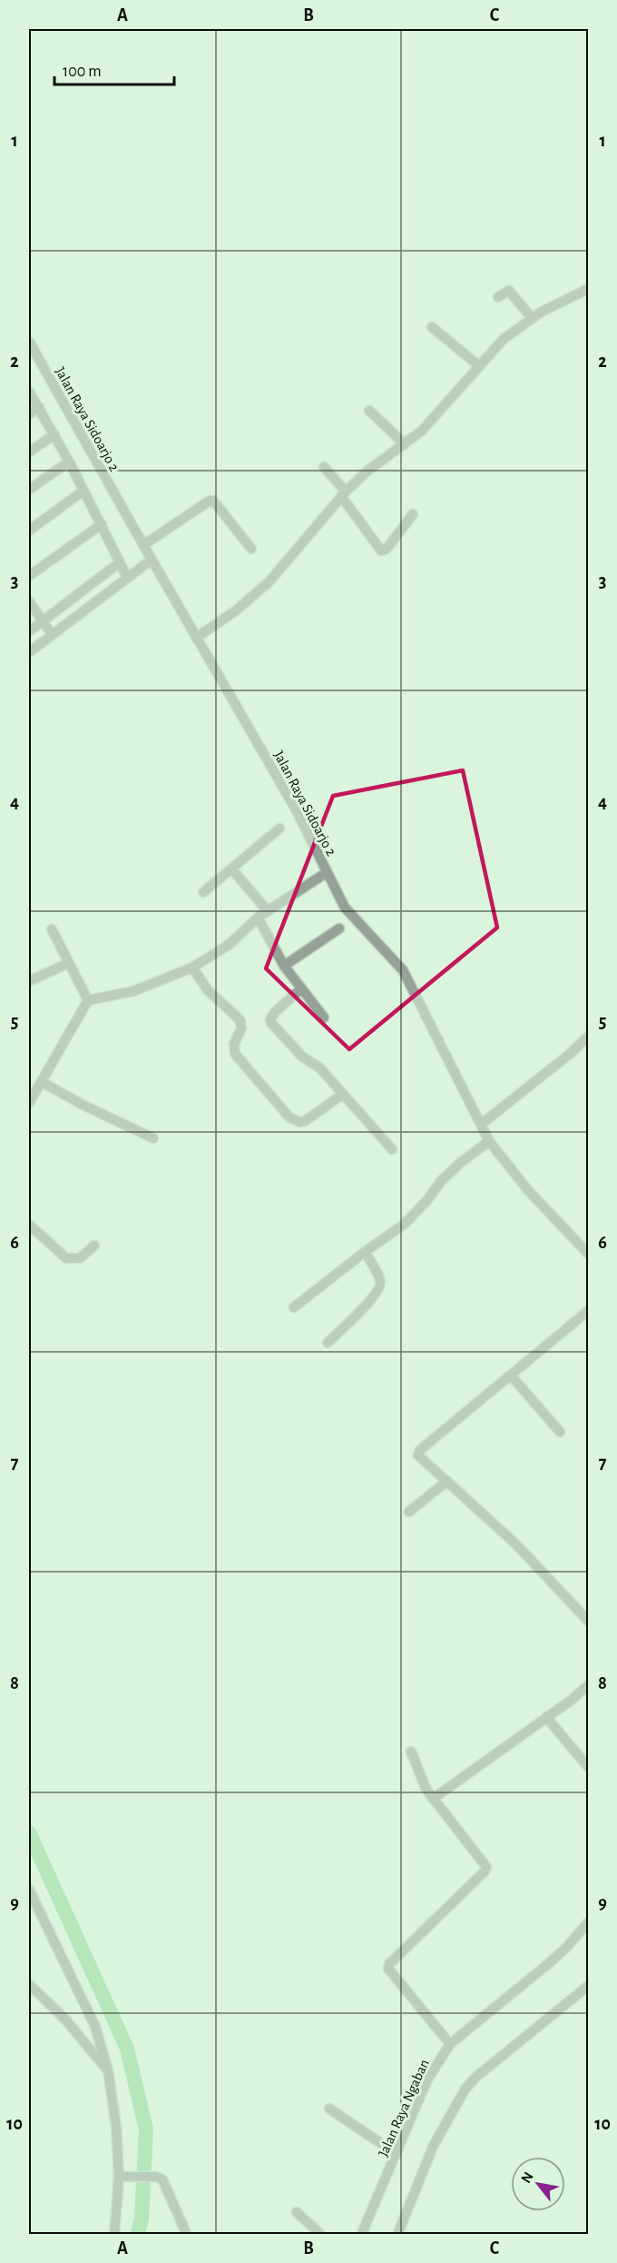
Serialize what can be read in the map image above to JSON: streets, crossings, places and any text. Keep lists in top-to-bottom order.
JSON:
{
  "streets": {
    "street": ["Jalan Raya Sidoarjo 2", "Jalan Raya Ngaban"]
  },
  "scale_bar": "100 m",
  "north": "top left",
  "grid": {
    "columns": ["A", "B", "C"],
    "rows": [
      "1",
      "2",
      "3",
      "4",
      "5",
      "6",
      "7",
      "8",
      "9",
      "10"
    ]
  }
}
